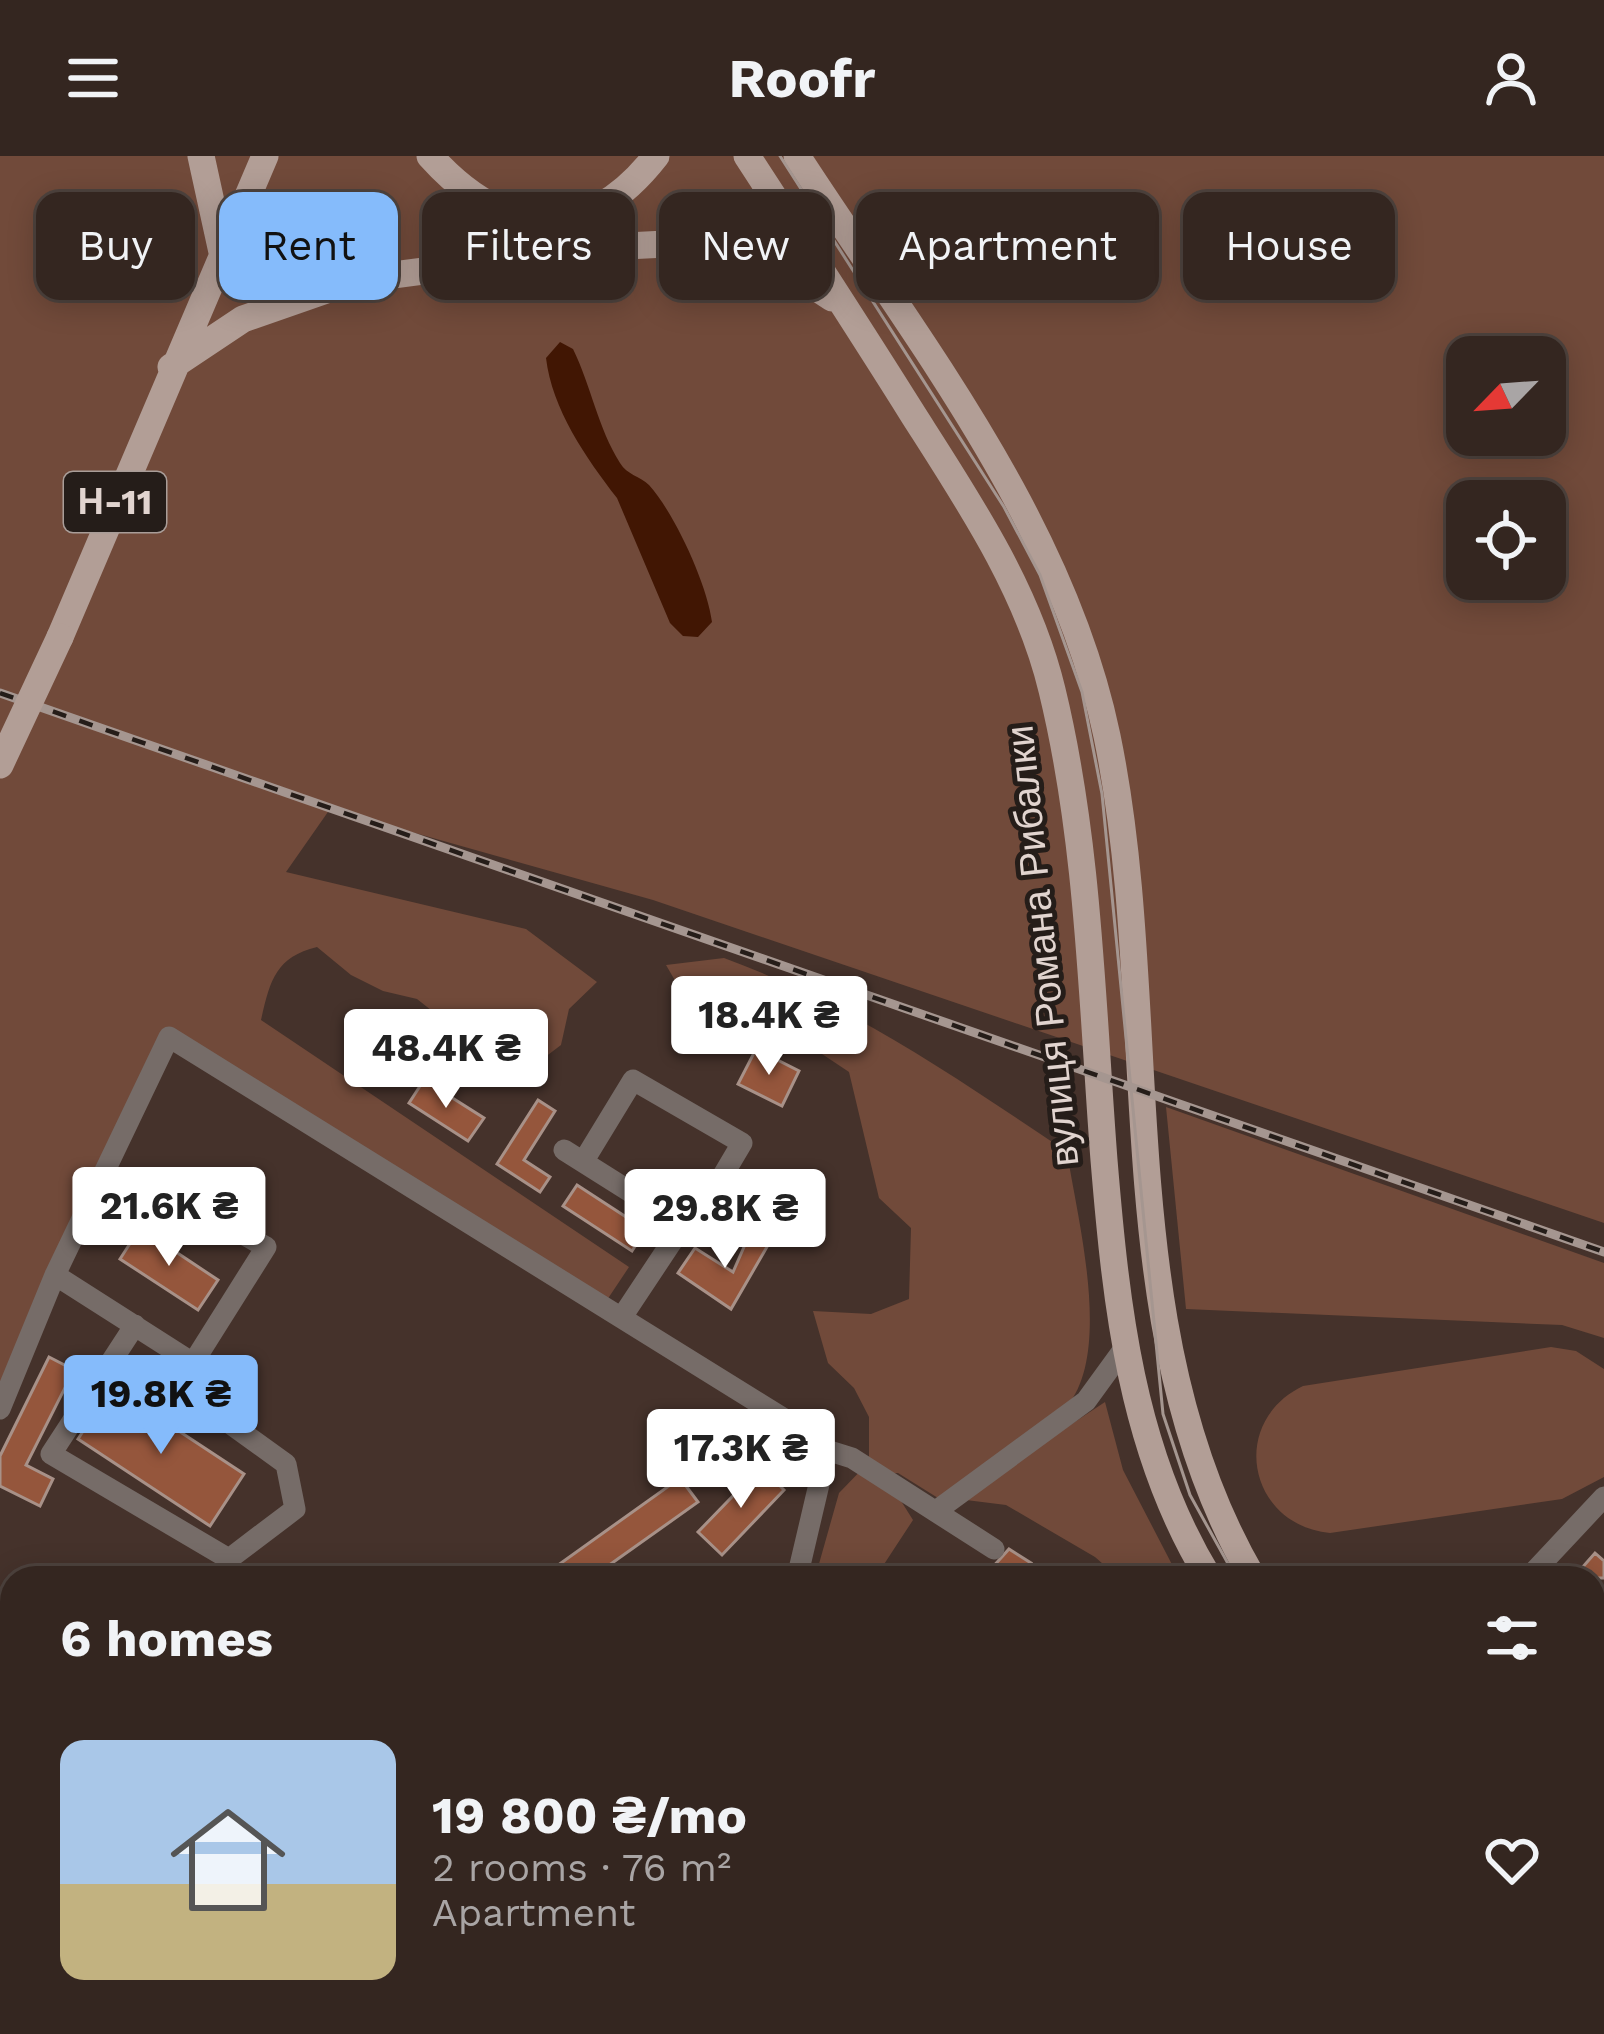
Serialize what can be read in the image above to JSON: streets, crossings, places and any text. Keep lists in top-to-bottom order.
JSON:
{
  "streets": {
    "main road": ["Н-11", "вулиця Романа Рибалки"]
  },
  "north": "bottom left",
  "page": {
    "header": "Roofr",
    "chip": [
      "Buy",
      "Rent",
      "Filters",
      "New",
      "Apartment",
      "House"
    ],
    "price": [
      "18.4K ₴",
      "48.4K ₴",
      "21.6K ₴",
      "29.8K ₴",
      "19.8K ₴",
      "17.3K ₴"
    ],
    "heading": "6 homes",
    "list": [
      {
        "name": "19 800 ₴/mo",
        "note": "2 rooms · 76 m² · Apartment"
      }
    ]
  }
}
